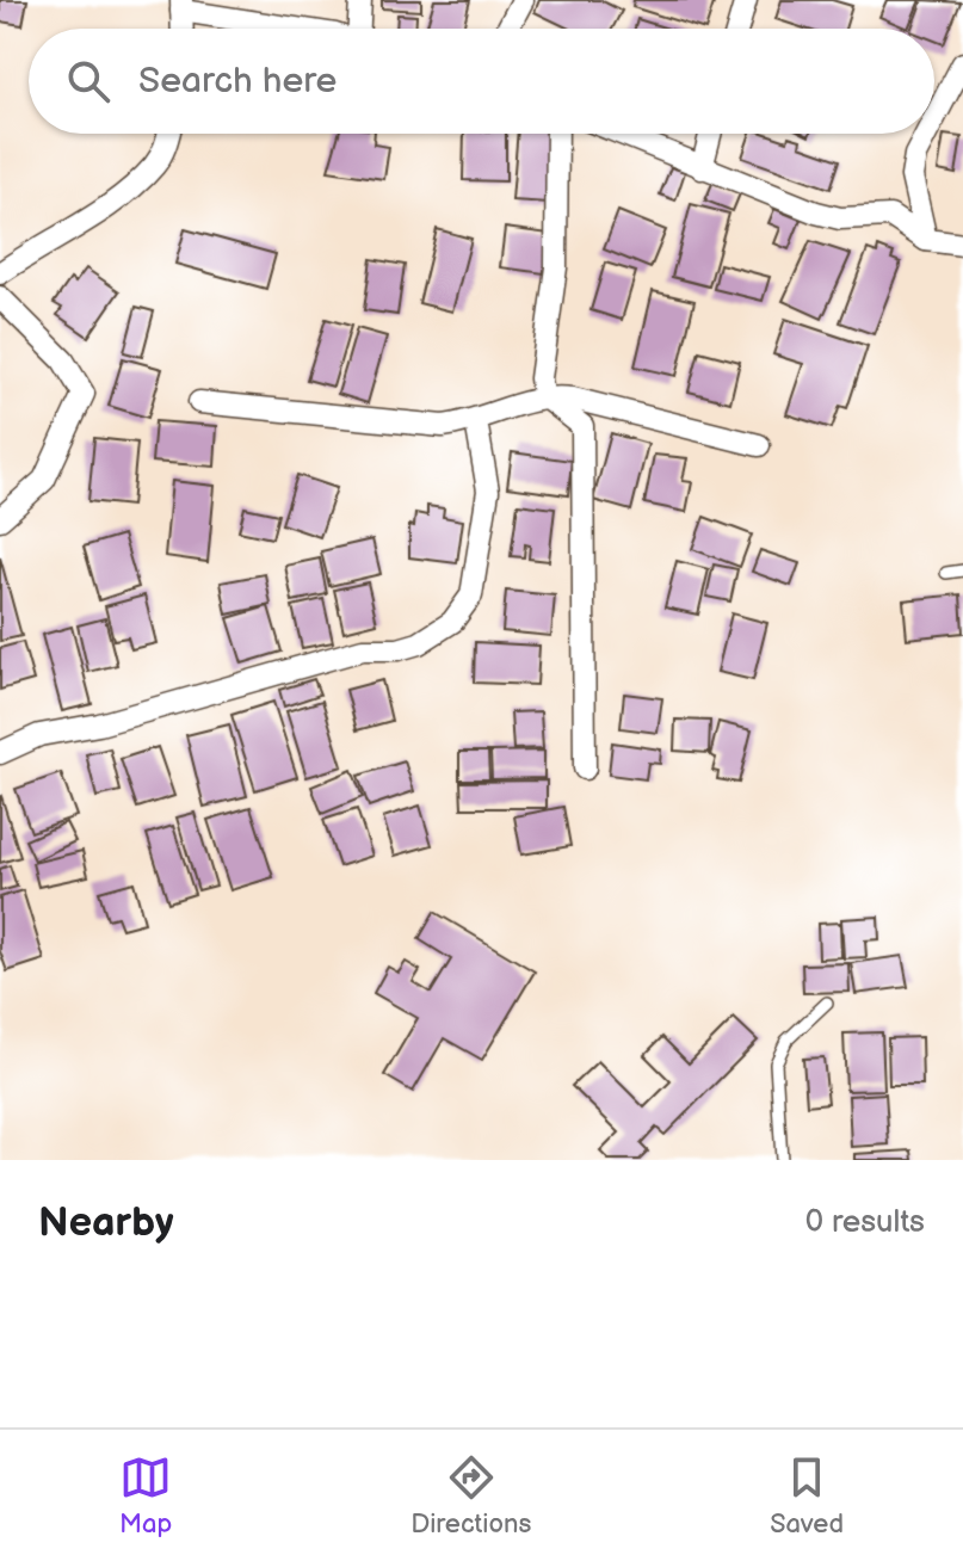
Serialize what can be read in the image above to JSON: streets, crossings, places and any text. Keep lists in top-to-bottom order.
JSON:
{
  "page": {
    "search": "Search here",
    "heading": ["Nearby", "0 results"],
    "nav": ["Map", "Directions", "Saved"]
  }
}
